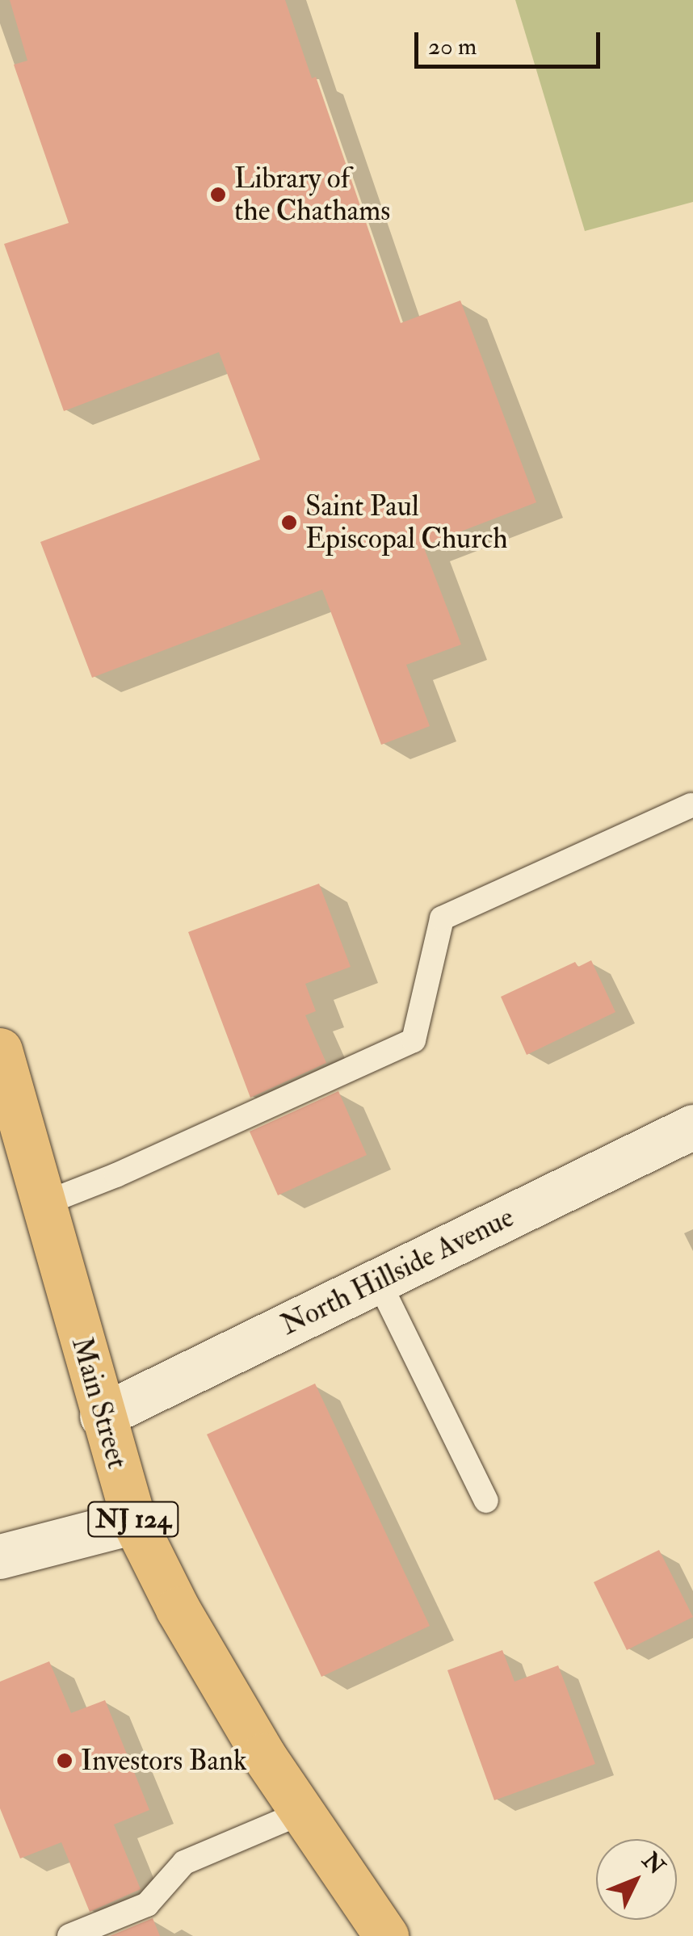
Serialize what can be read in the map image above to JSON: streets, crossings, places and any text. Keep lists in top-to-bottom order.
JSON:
{
  "streets": {
    "main road": ["Main Street", "NJ 124"],
    "street": ["North Hillside Avenue"]
  },
  "crossings": [
    ["North Hillside Avenue", "Main Street"]
  ],
  "places": ["Library of the Chathams", "Saint Paul Episcopal Church", "Investors Bank"],
  "scale_bar": "20 m",
  "north": "top right"
}
